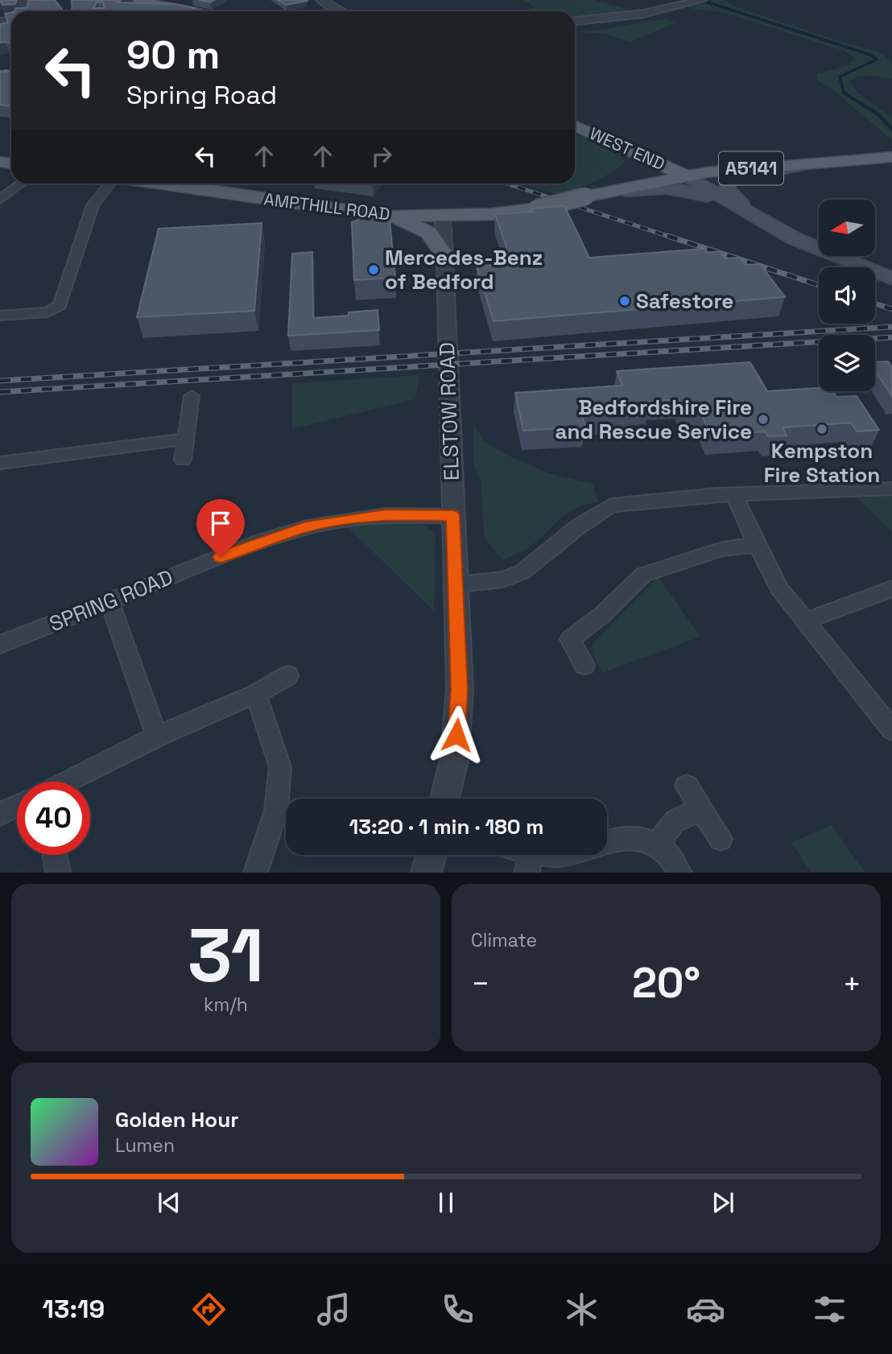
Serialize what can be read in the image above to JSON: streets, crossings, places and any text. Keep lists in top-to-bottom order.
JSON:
{
  "streets": {
    "main road": ["WEST END", "A5141", "AMPTHILL ROAD"],
    "street": ["ELSTOW ROAD", "SPRING ROAD"]
  },
  "crossings": [
    ["WEST END", "A5141"],
    ["A5141", "AMPTHILL ROAD"],
    ["AMPTHILL ROAD", "ELSTOW ROAD"],
    ["ELSTOW ROAD", "SPRING ROAD"]
  ],
  "places": [
    "Mercedes-Benz of Bedford",
    "Safestore",
    "Bedfordshire Fire and Rescue Service",
    "Kempston Fire Station"
  ],
  "north": "left",
  "page": {
    "turn": ["90 m", "Spring Road"],
    "limit": "40",
    "trip": "13:20 · 1 min · 180 m",
    "tile": [
      ["31", "km/h"],
      "Climate"
    ],
    "heat": ["−", "20°", "+"],
    "song": ["Golden Hour", "Lumen"],
    "tabs": "13:19"
  }
}
